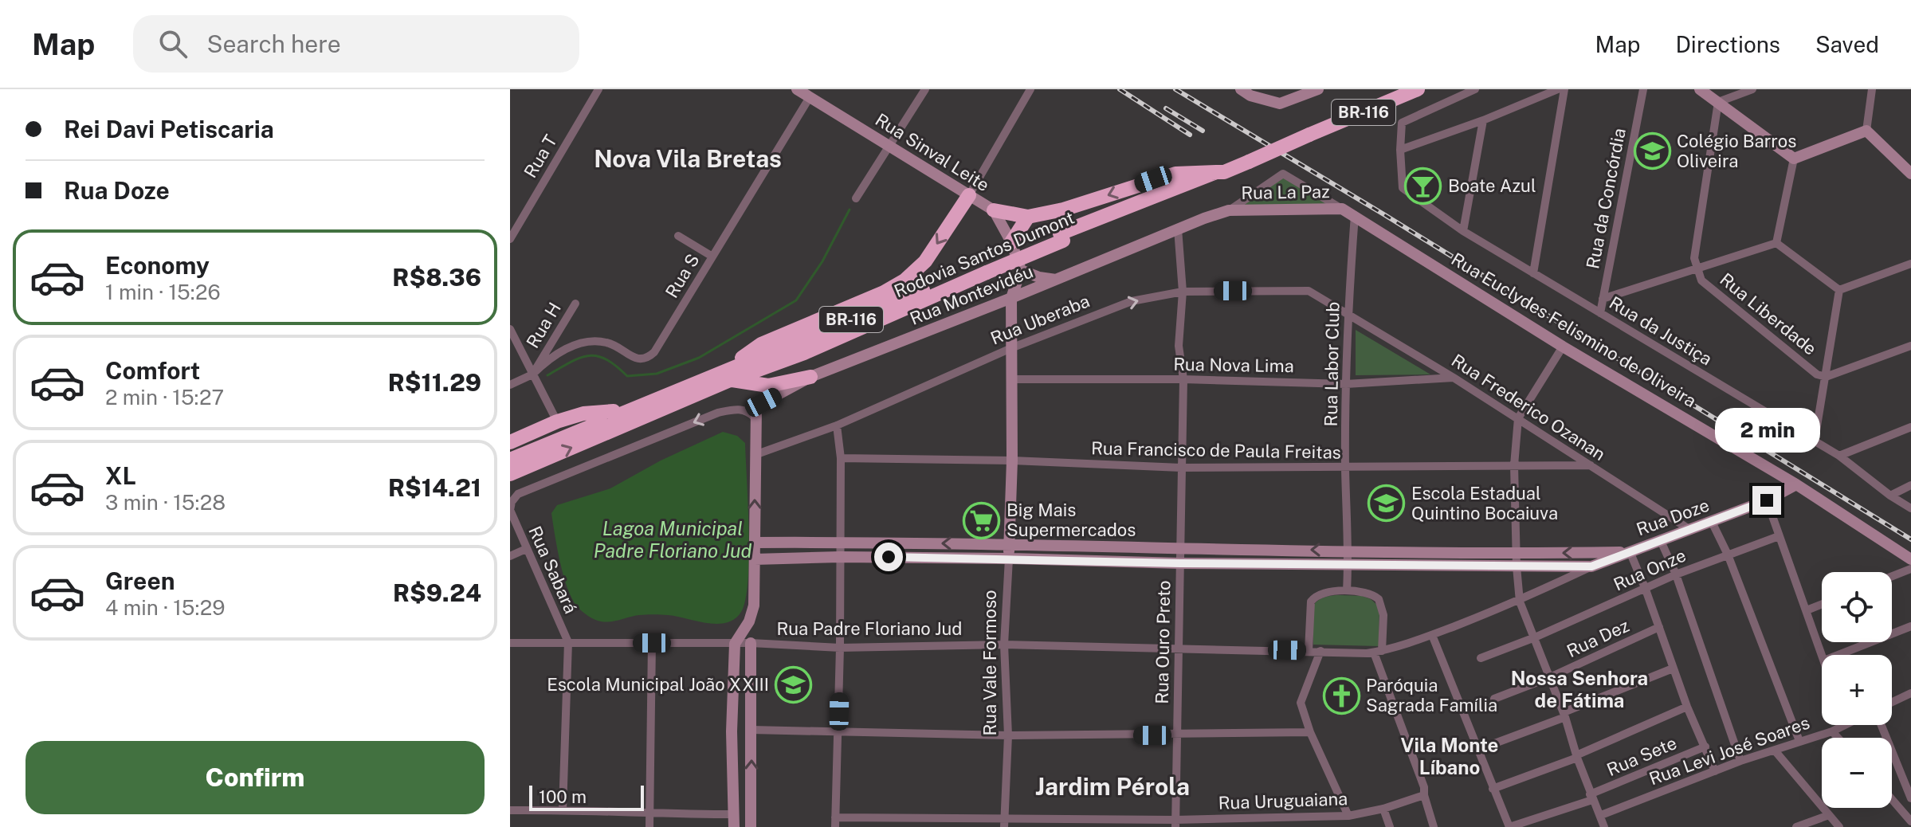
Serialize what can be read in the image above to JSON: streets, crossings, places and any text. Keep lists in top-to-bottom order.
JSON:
{
  "streets": {
    "highway": ["BR-116", "Rodovia Santos Dumont"],
    "street": [
      "Rua Sinval Leite",
      "Rua T",
      "Rua La Paz",
      "Rua da Concórdia",
      "Rua S",
      "Rua Montevidéu",
      "Rua Liberdade",
      "Rua Uberaba",
      "Rua H",
      "Rua Euclydes Felismino de Oliveira",
      "Rua da Justiça",
      "Rua Labor Club",
      "Rua Nova Lima",
      "Rua Frederico Ozanan",
      "Rua Francisco de Paula Freitas",
      "Rua Doze",
      "Rua Sabará",
      "Rua Onze",
      "Rua Padre Floriano Jud",
      "Rua Dez",
      "Rua Ouro Preto",
      "Rua Vale Formoso",
      "Rua Levi José Soares",
      "Rua Sete",
      "Rua Uruguaiana"
    ]
  },
  "crossings": [
    ["Rua Sinval Leite", "Rua S"],
    ["Rua Sinval Leite", "Rua Vale Formoso"],
    ["Rua La Paz", "Rua Montevidéu"],
    ["Rua La Paz", "Rua Euclydes Felismino de Oliveira"],
    ["Rua da Concórdia", "Rua da Justiça"],
    ["Rua S", "Rua H"],
    ["Rua Montevidéu", "Rua Euclydes Felismino de Oliveira"],
    ["Rua Montevidéu", "Rua Ouro Preto"],
    ["Rua Montevidéu", "Rua Vale Formoso"],
    ["Rua Uberaba", "Rua Labor Club"],
    ["Rua Uberaba", "Rua Frederico Ozanan"],
    ["Rua Uberaba", "Rua Ouro Preto"],
    ["Rua Uberaba", "Rua Vale Formoso"],
    ["Rua Euclydes Felismino de Oliveira", "Rua Labor Club"],
    ["Rua Euclydes Felismino de Oliveira", "Rua Doze"],
    ["Rua Labor Club", "Rua Nova Lima"],
    ["Rua Labor Club", "Rua Frederico Ozanan"],
    ["Rua Labor Club", "Rua Francisco de Paula Freitas"],
    ["Rua Labor Club", "Rua Doze"],
    ["Rua Labor Club", "Rua Padre Floriano Jud"],
    ["Rua Nova Lima", "Rua Frederico Ozanan"],
    ["Rua Nova Lima", "Rua Ouro Preto"],
    ["Rua Nova Lima", "Rua Vale Formoso"],
    ["Rua Frederico Ozanan", "Rua Francisco de Paula Freitas"],
    ["Rua Frederico Ozanan", "Rua Doze"],
    ["Rua Francisco de Paula Freitas", "Rua Ouro Preto"],
    ["Rua Francisco de Paula Freitas", "Rua Vale Formoso"],
    ["Rua Doze", "Rua Padre Floriano Jud"],
    ["Rua Sabará", "Rua Padre Floriano Jud"],
    ["Rua Padre Floriano Jud", "Rua Ouro Preto"],
    ["Rua Padre Floriano Jud", "Rua Vale Formoso"],
    ["Rua Ouro Preto", "Rua Uruguaiana"],
    ["Rua Vale Formoso", "Rua Uruguaiana"]
  ],
  "districts": [
    "Nova Vila Bretas",
    "Nossa Senhora de Fátima",
    "Vila Monte Líbano",
    "Jardim Pérola"
  ],
  "water": ["Lagoa Municipal Padre Floriano Jud"],
  "places": {
    "school or university": ["Colégio Barros Oliveira", "Escola Estadual Quintino Bocaiuva", "Escola Municipal João XXIII"],
    "bar": ["Boate Azul"],
    "supermarket": ["Big Mais Supermercados"],
    "church": ["Paróquia Sagrada Família"]
  },
  "scale_bar": "100 m",
  "page": {
    "header": "Map",
    "search": "Search here",
    "nav": ["Map", "Directions", "Saved"],
    "banner": ["Rei Davi Petiscaria", "Rua Doze"],
    "list": [
      {
        "name": "Economy",
        "note": "1 min · 15:26",
        "value": "R$8.36"
      },
      {
        "name": "Comfort",
        "note": "2 min · 15:27",
        "value": "R$11.29"
      },
      {
        "name": "XL",
        "note": "3 min · 15:28",
        "value": "R$14.21"
      },
      {
        "name": "Green",
        "note": "4 min · 15:29",
        "value": "R$9.24"
      }
    ],
    "bubble": "2 min",
    "map_buttons": ["+", "−"],
    "buttons": "Confirm",
    "scale": "100 m"
  }
}
